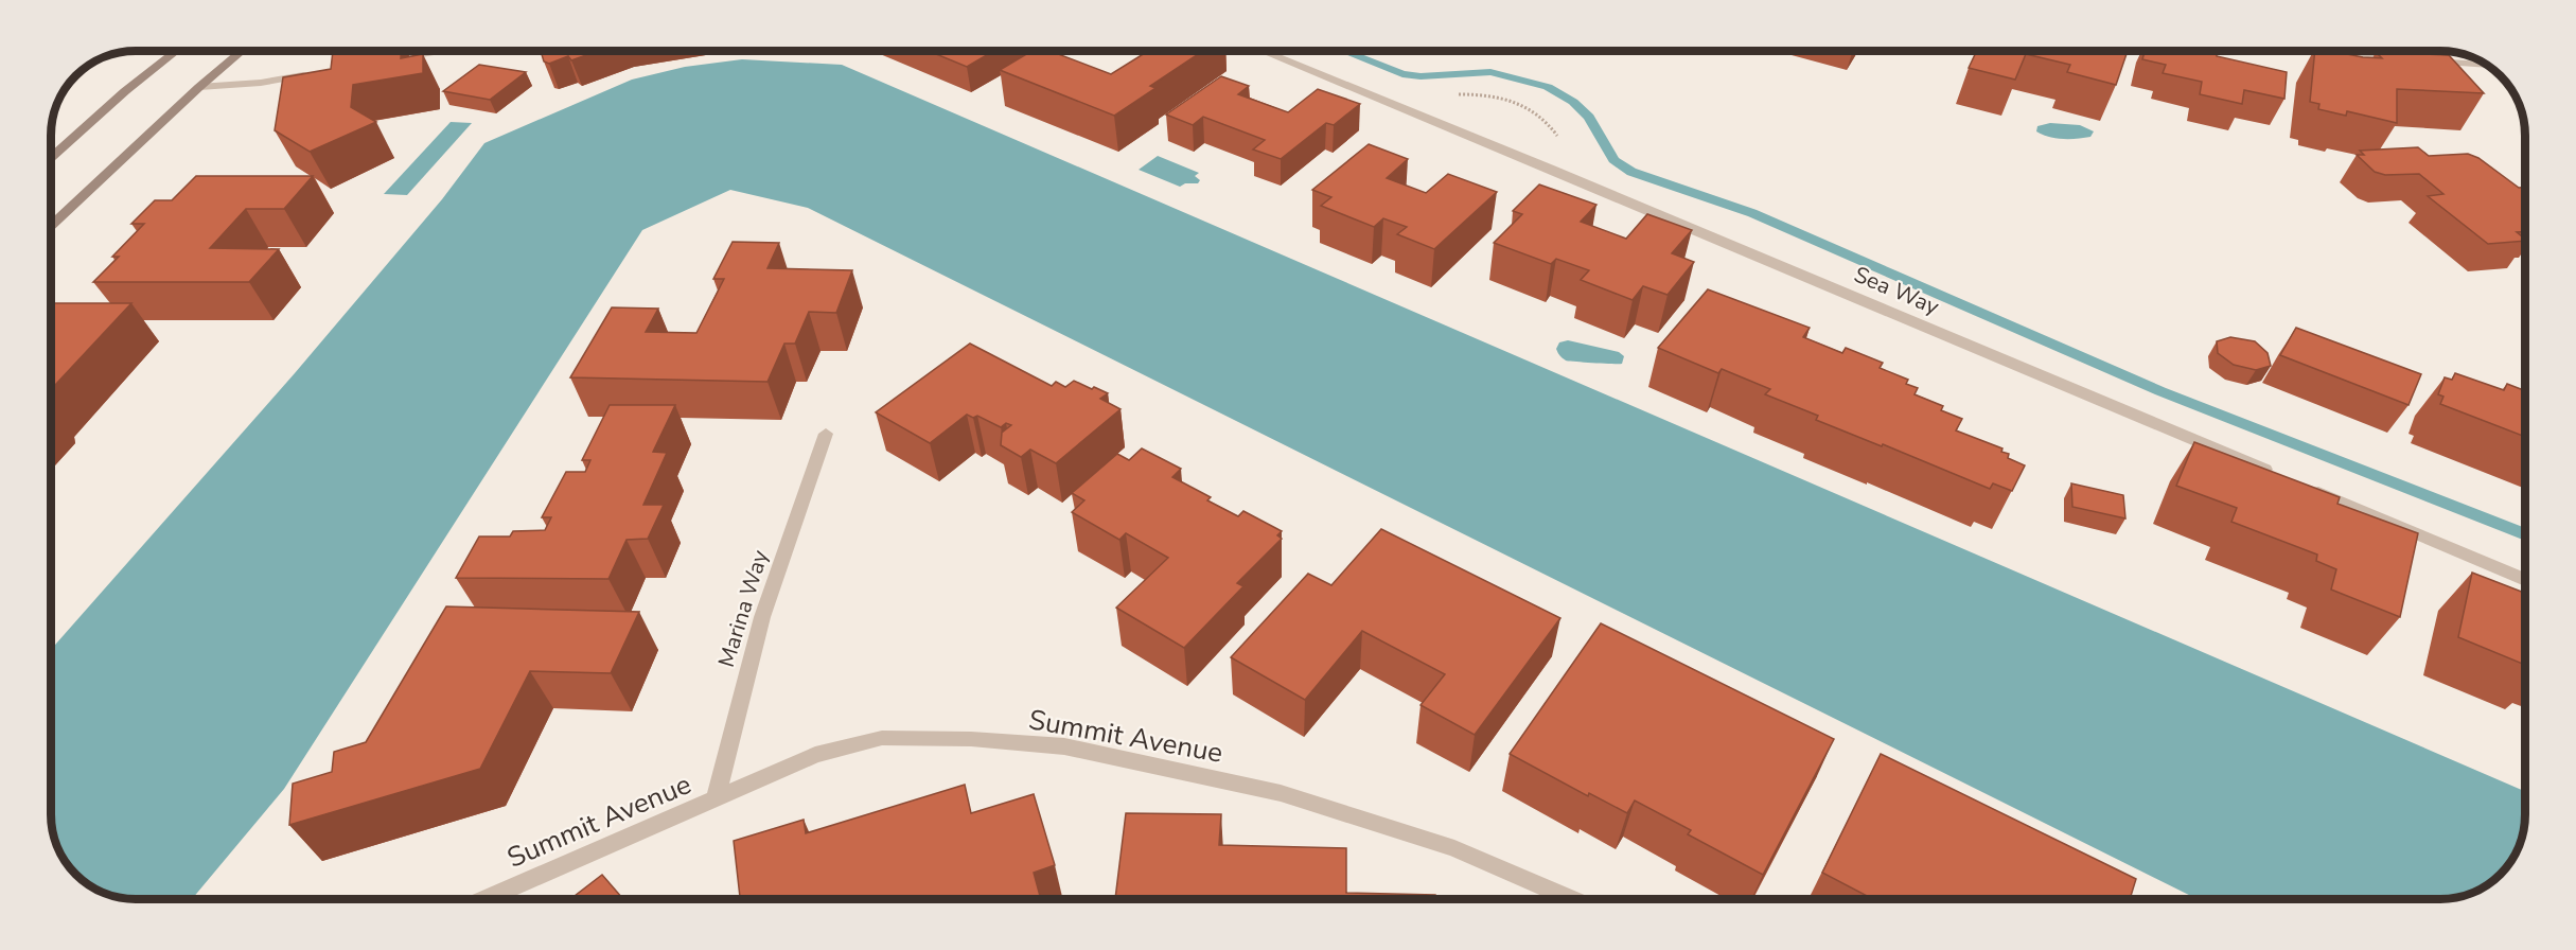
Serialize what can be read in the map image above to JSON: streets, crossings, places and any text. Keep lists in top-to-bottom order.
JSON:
{
  "streets": {
    "street": ["Sea Way", "Marina Way", "Summit Avenue"]
  },
  "crossings": [
    ["Marina Way", "Summit Avenue"]
  ]
}
